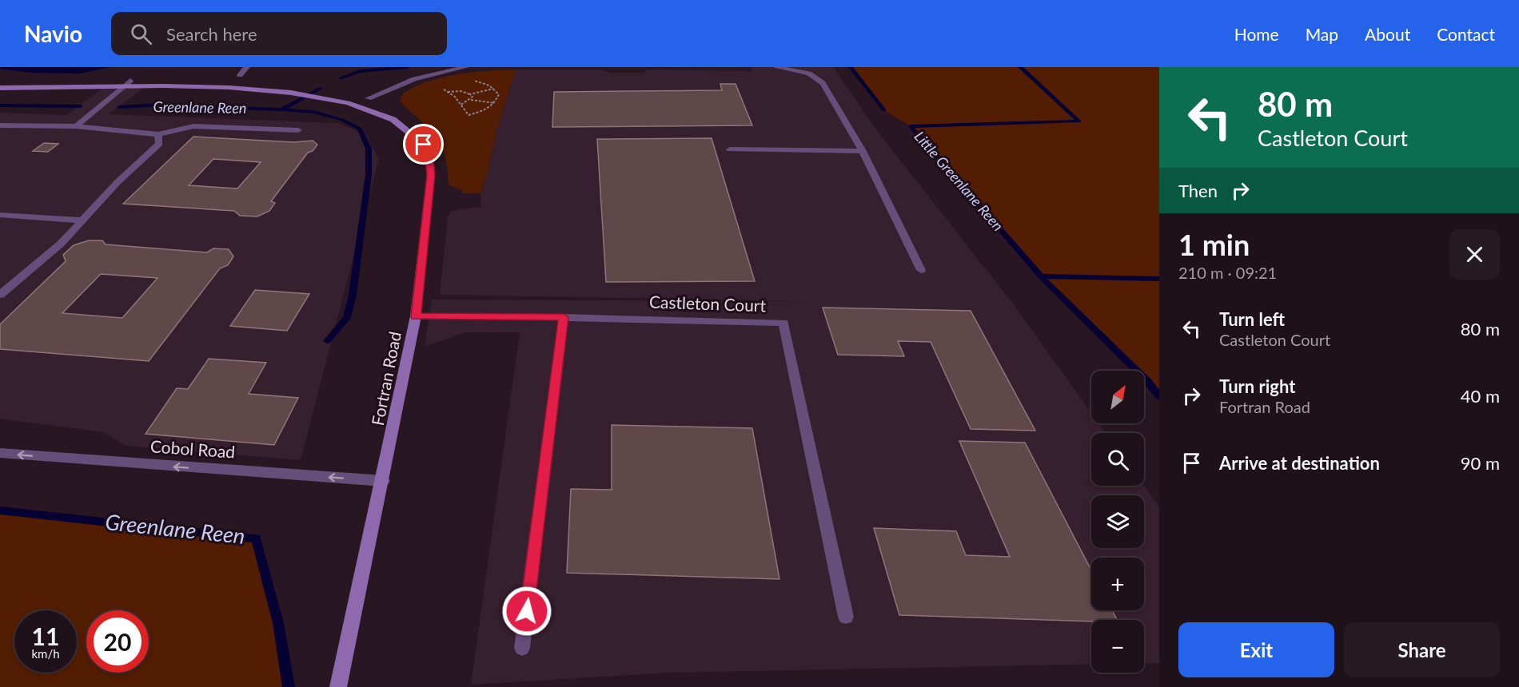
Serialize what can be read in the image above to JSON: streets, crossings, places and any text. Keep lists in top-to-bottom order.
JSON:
{
  "streets": {
    "street": ["Castleton Court", "Fortran Road", "Cobol Road"]
  },
  "crossings": [
    ["Castleton Court", "Fortran Road"],
    ["Fortran Road", "Cobol Road"]
  ],
  "one_way": ["Cobol Road"],
  "water": ["Greenlane Reen", "Little Greenlane Reen"],
  "north": "top right",
  "page": {
    "header": "Navio",
    "search": "Search here",
    "nav": [
      "Home",
      "Map",
      "About",
      "Contact"
    ],
    "turn": ["80 m", "Castleton Court"],
    "then": "Then",
    "heading": ["1 min", "210 m · 09:21"],
    "list": [
      {
        "name": "Turn left",
        "note": "Castleton Court",
        "value": "80 m"
      },
      {
        "name": "Turn right",
        "note": "Fortran Road",
        "value": "40 m"
      },
      {
        "name": "Arrive at destination",
        "value": "90 m"
      }
    ],
    "map_buttons": ["+", "−"],
    "speed": "11 km/h",
    "limit": "20",
    "buttons": ["Exit", "Share"]
  }
}
